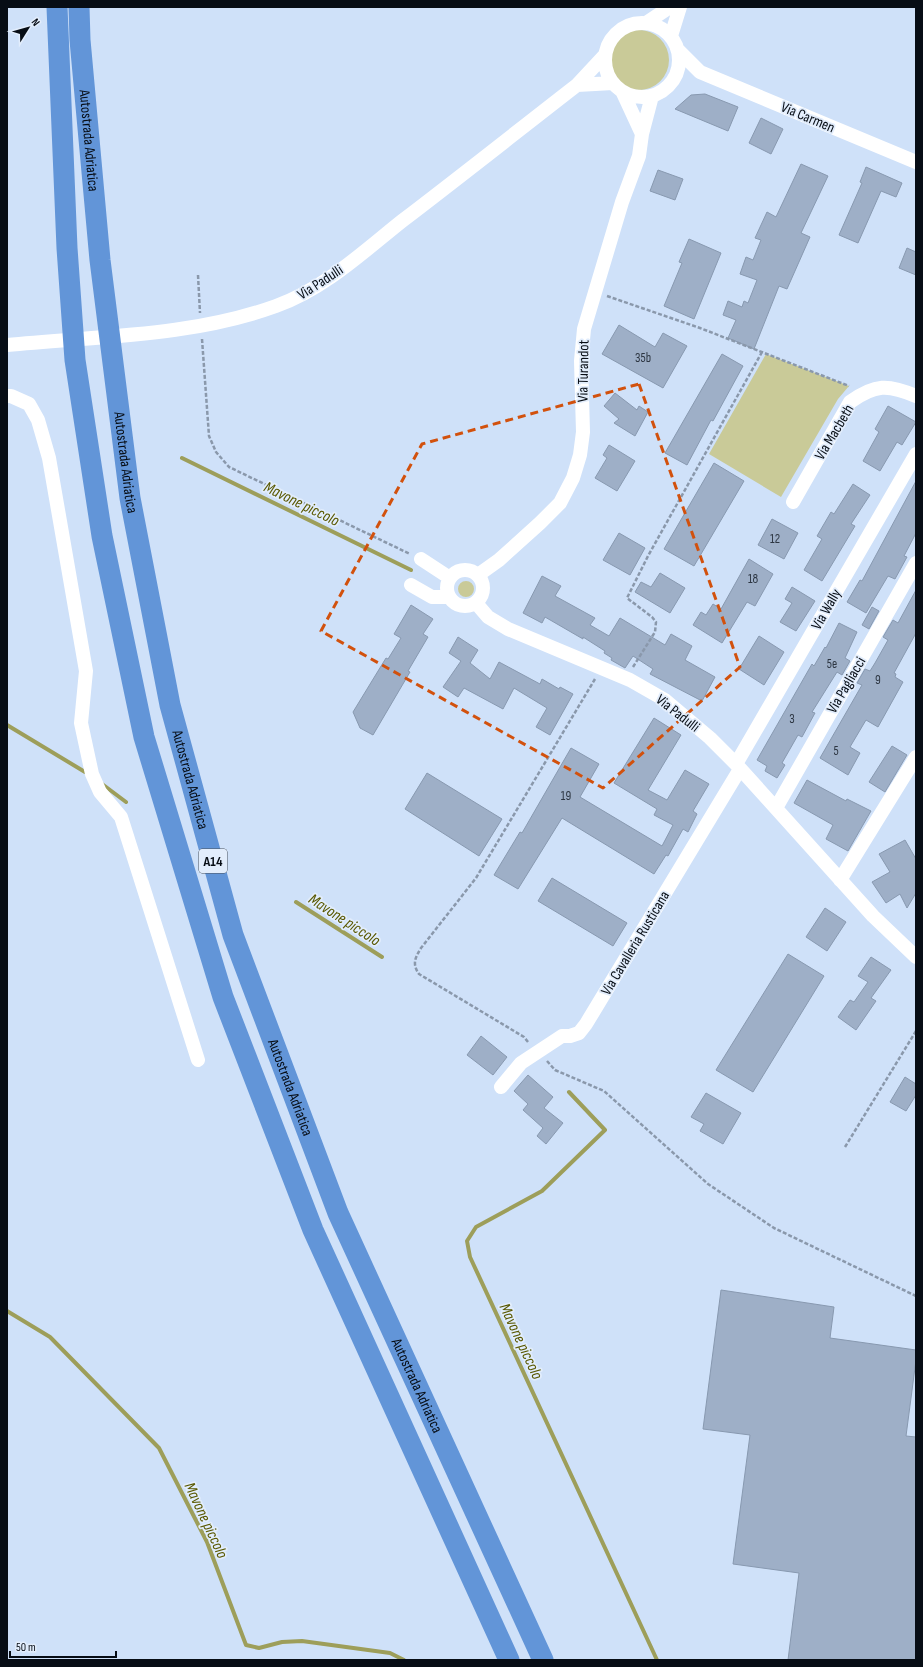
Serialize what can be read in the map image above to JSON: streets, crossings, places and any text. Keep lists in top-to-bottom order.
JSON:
{
  "streets": {
    "highway": ["Autostrada Adriatica", "A14"],
    "street": [
      "Via Carmen",
      "Via Padulli",
      "Via Turandot",
      "Via Macbeth",
      "Via Wally",
      "Via Pagliacci",
      "Via Cavalleria Rusticana"
    ]
  },
  "crossings": [
    ["Via Carmen", "Via Padulli"],
    ["Via Carmen", "Via Turandot"],
    ["Via Padulli", "Via Turandot"],
    ["Via Padulli", "Via Wally"],
    ["Via Padulli", "Via Pagliacci"],
    ["Via Padulli", "Via Cavalleria Rusticana"],
    ["Via Wally", "Via Cavalleria Rusticana"]
  ],
  "water": ["Mavone piccolo"],
  "house_numbers": [
    "35b",
    "12",
    "18",
    "5e",
    "9",
    "3",
    "5",
    "19"
  ],
  "scale_bar": "50 m",
  "north": "top right"
}
